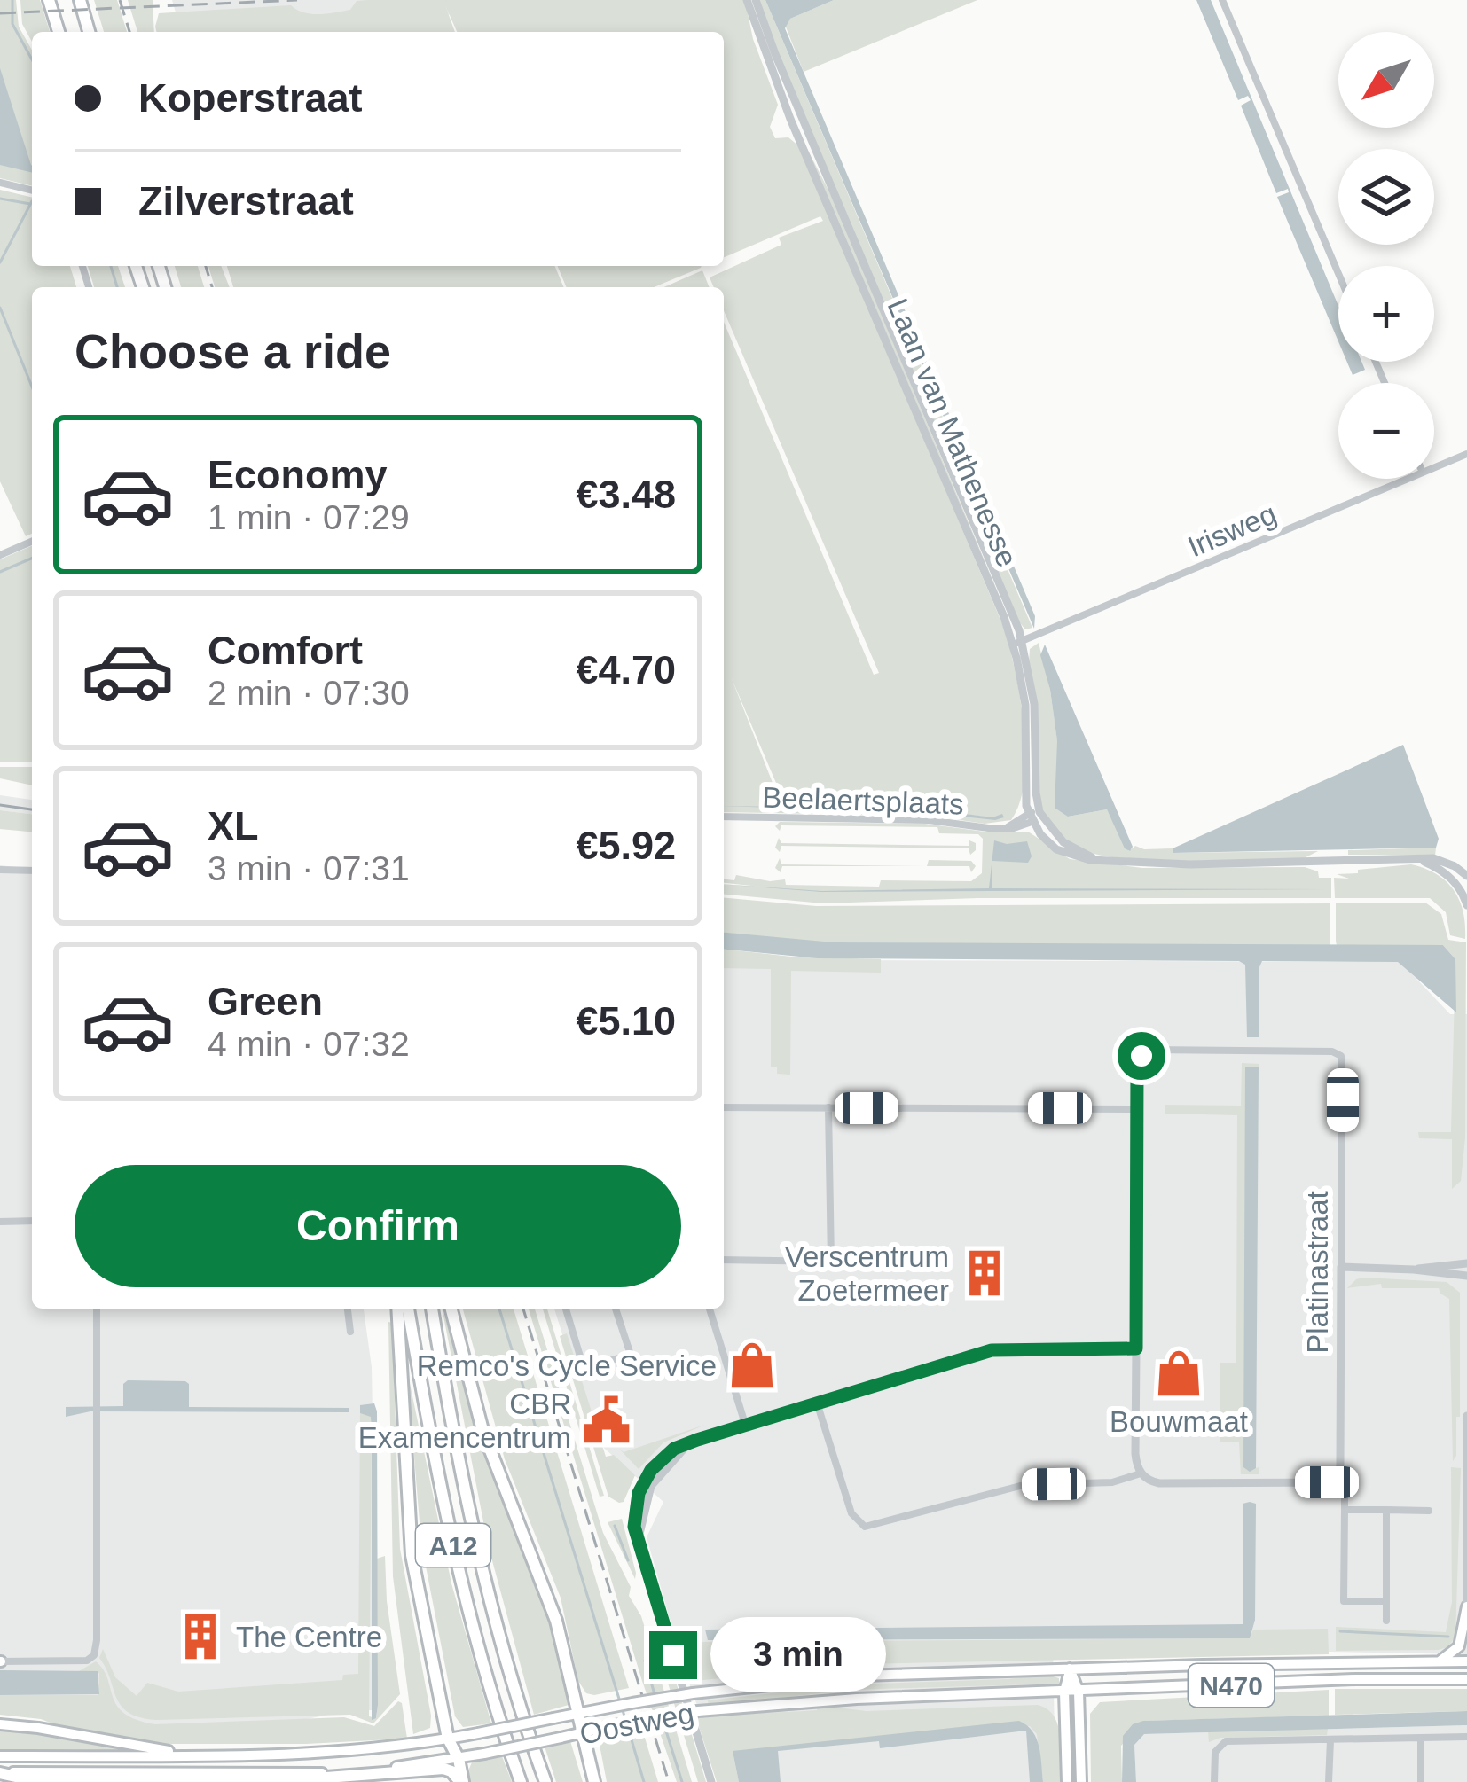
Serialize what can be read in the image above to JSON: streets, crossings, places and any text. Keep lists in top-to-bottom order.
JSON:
{
  "streets": {
    "highway": ["A12"],
    "main road": ["N470", "Oostweg"],
    "street": [
      "Laan van Mathenesse",
      "Irisweg",
      "Beelaertsplaats",
      "Platinastraat"
    ]
  },
  "crossings": [
    ["Laan van Mathenesse", "Irisweg"],
    ["Laan van Mathenesse", "Beelaertsplaats"],
    ["A12", "Oostweg"]
  ],
  "places": {
    "building": ["Verscentrum Zoetermeer", "The Centre"],
    "shop": ["Remco's Cycle Service", "Bouwmaat"],
    "public building": ["CBR Examencentrum"]
  },
  "north": "bottom left",
  "page": {
    "map_buttons": ["+", "−"],
    "banner": ["Koperstraat", "Zilverstraat"],
    "heading": "Choose a ride",
    "list": [
      {
        "name": "Economy",
        "note": "1 min · 07:29",
        "value": "€3.48"
      },
      {
        "name": "Comfort",
        "note": "2 min · 07:30",
        "value": "€4.70"
      },
      {
        "name": "XL",
        "note": "3 min · 07:31",
        "value": "€5.92"
      },
      {
        "name": "Green",
        "note": "4 min · 07:32",
        "value": "€5.10"
      }
    ],
    "buttons": "Confirm",
    "bubble": "3 min"
  }
}
